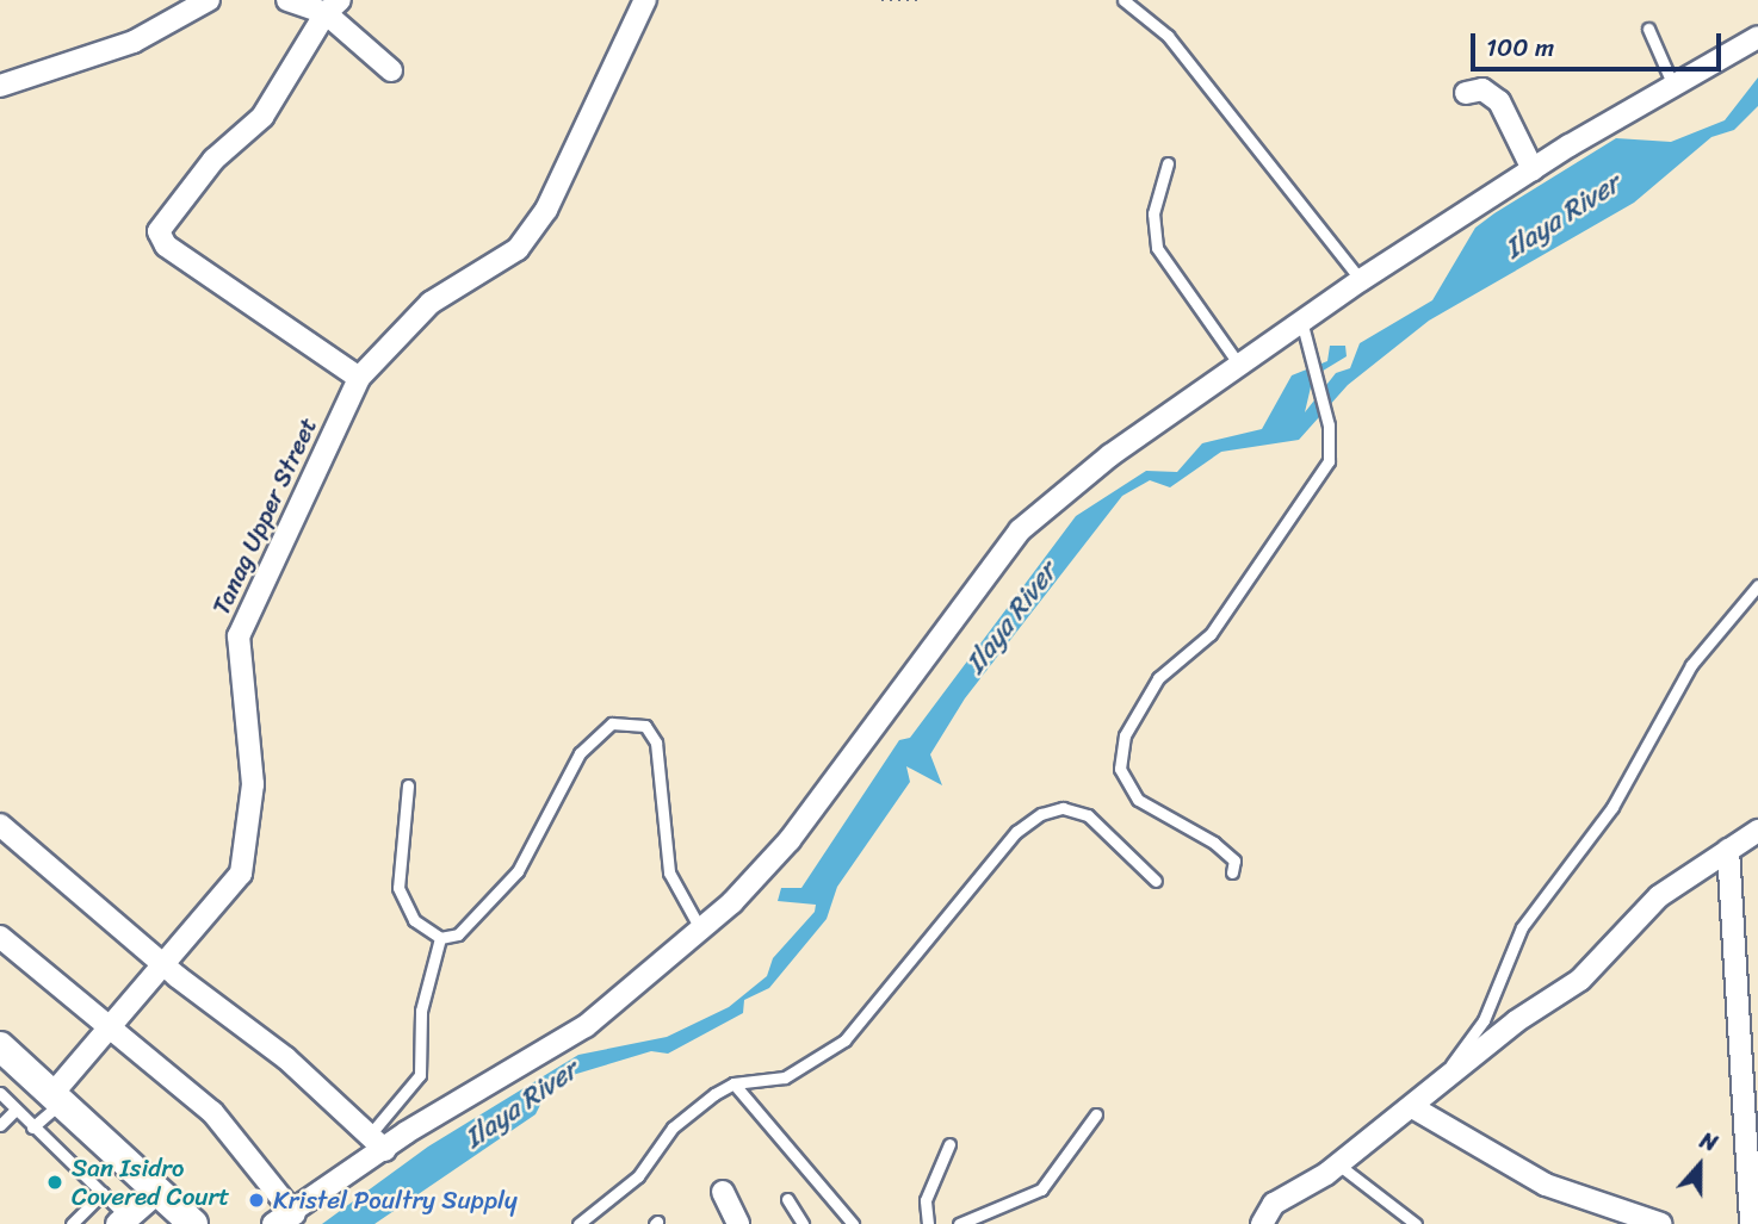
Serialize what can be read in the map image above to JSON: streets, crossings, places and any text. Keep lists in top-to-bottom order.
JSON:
{
  "streets": {
    "street": ["Tanag Upper Street"]
  },
  "water": ["Ilaya River"],
  "places": ["San Isidro Covered Court", "Kristel Poultry Supply"],
  "scale_bar": "100 m",
  "north": "top"
}
